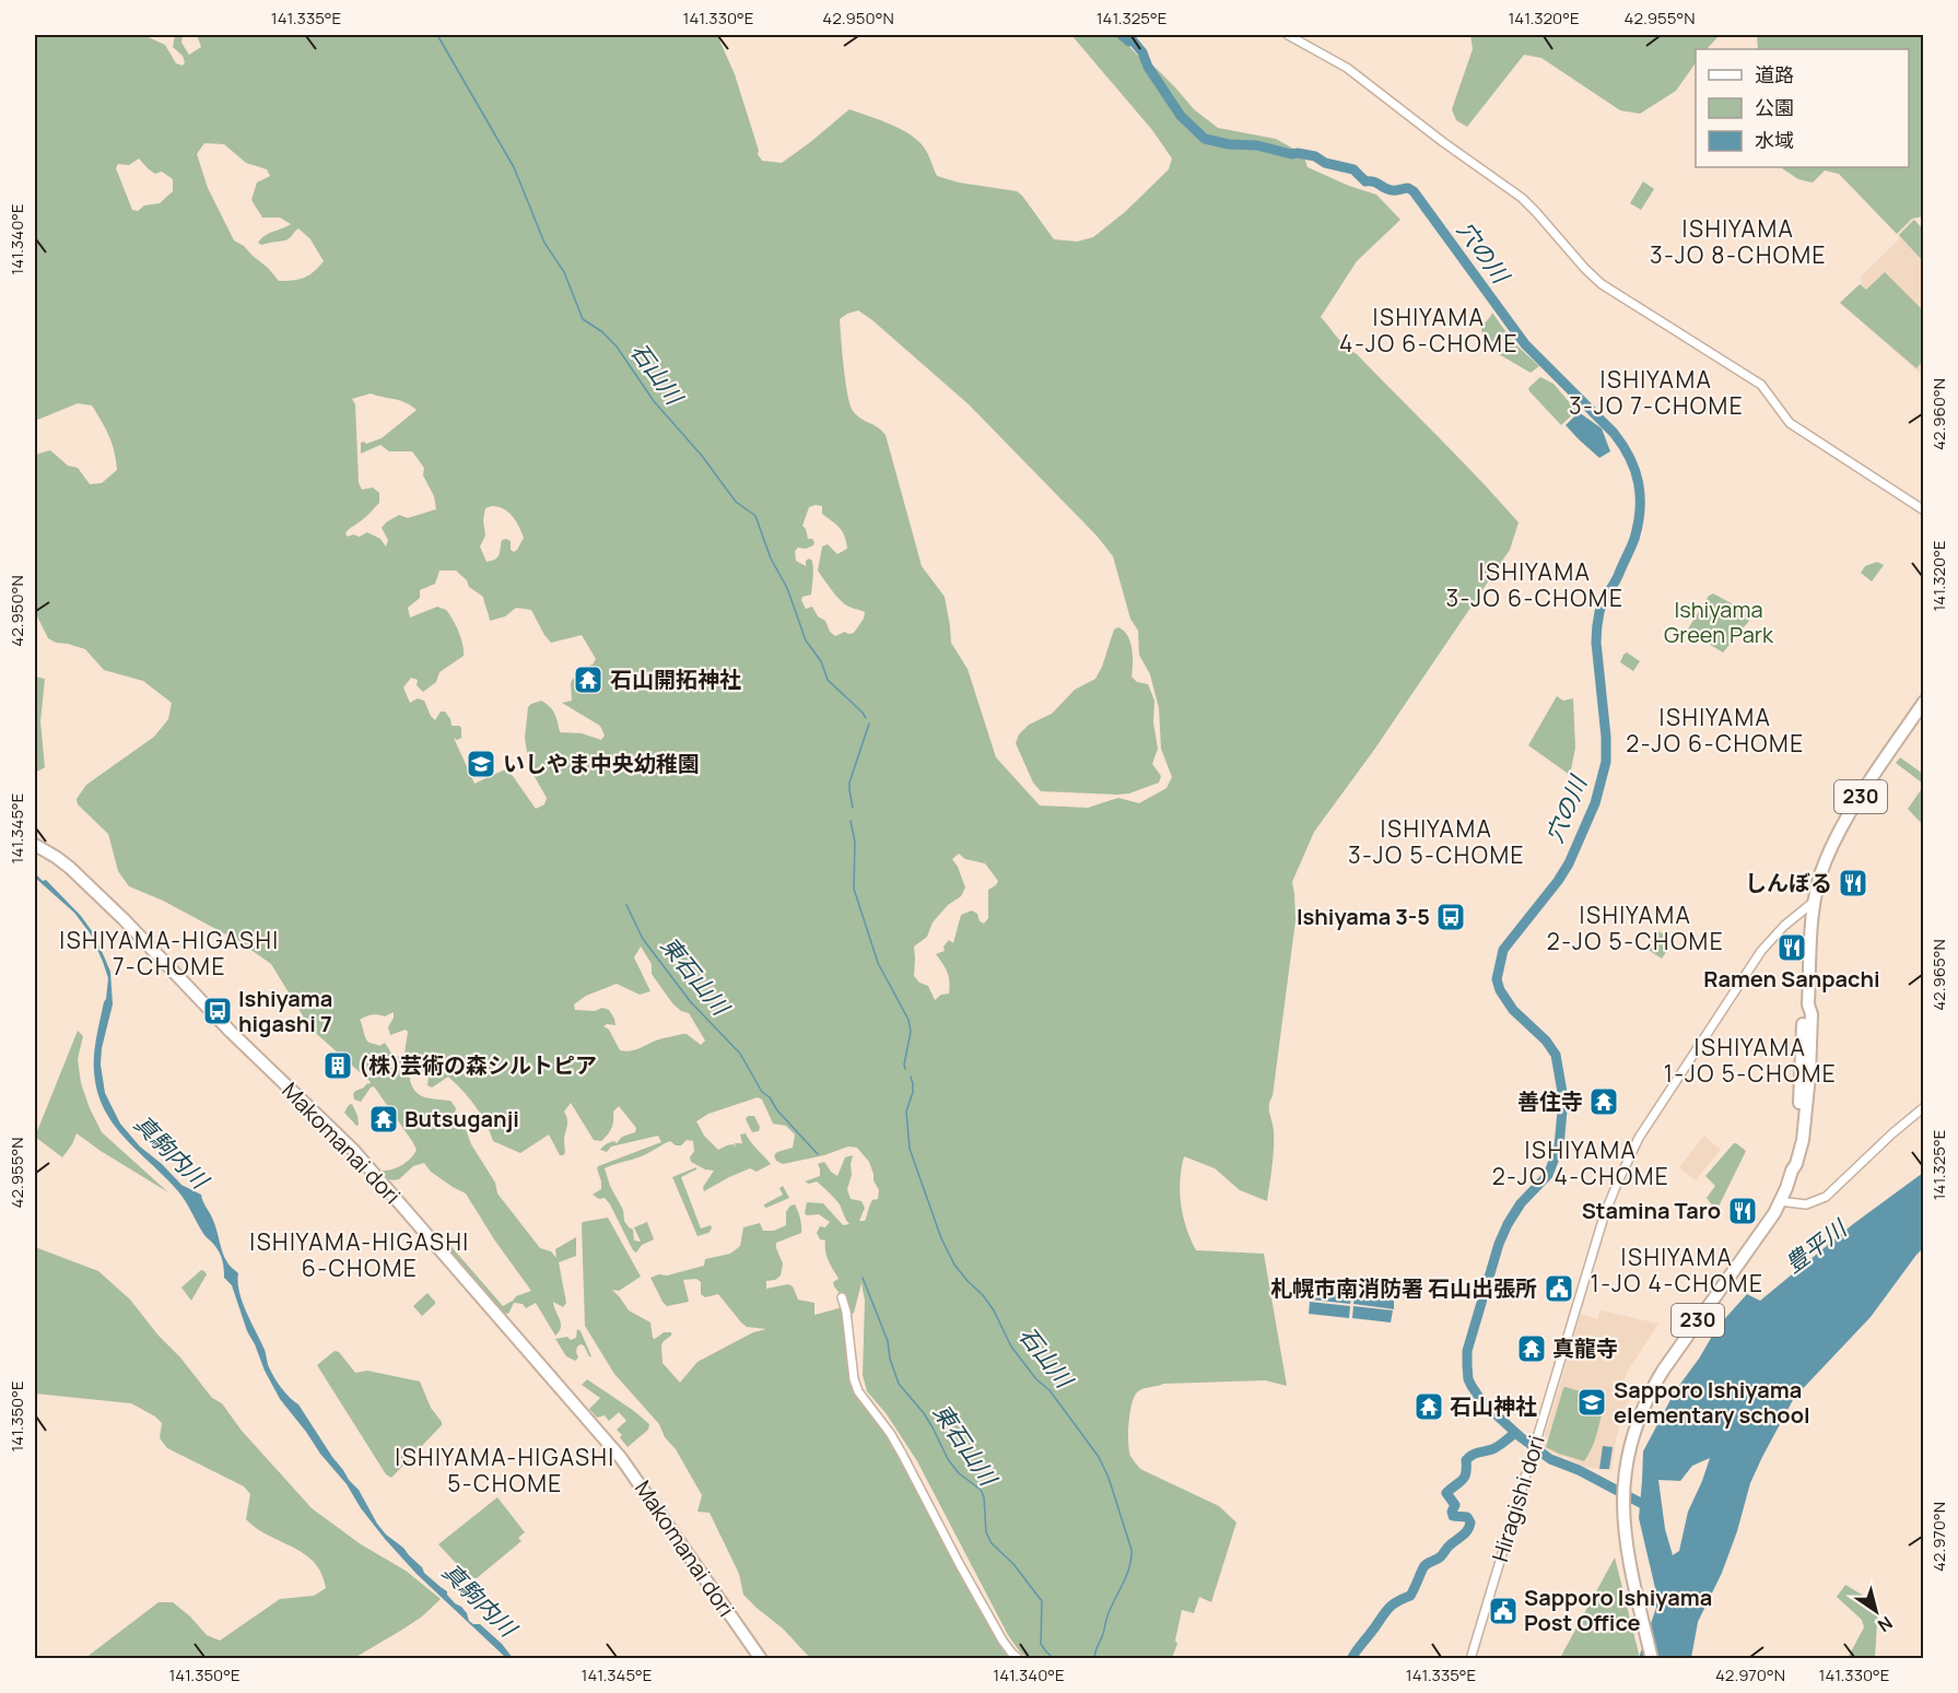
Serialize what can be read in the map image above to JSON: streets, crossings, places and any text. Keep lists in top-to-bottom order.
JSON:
{
  "streets": {
    "highway": ["230", "Makomanai dori"],
    "street": ["Hiragishi dori"]
  },
  "crossings": [
    ["230", "Hiragishi dori"]
  ],
  "districts": [
    "ISHIYAMA 3-JO 8-CHOME",
    "ISHIYAMA 4-JO 6-CHOME",
    "ISHIYAMA 3-JO 7-CHOME",
    "ISHIYAMA 3-JO 6-CHOME",
    "ISHIYAMA 2-JO 6-CHOME",
    "ISHIYAMA 3-JO 5-CHOME",
    "ISHIYAMA 2-JO 5-CHOME",
    "ISHIYAMA-HIGASHI 7-CHOME",
    "ISHIYAMA 1-JO 5-CHOME",
    "ISHIYAMA 2-JO 4-CHOME",
    "ISHIYAMA-HIGASHI 6-CHOME",
    "ISHIYAMA 1-JO 4-CHOME",
    "ISHIYAMA-HIGASHI 5-CHOME"
  ],
  "water": [
    "穴の川",
    "石山川",
    "東石山川",
    "真駒内川",
    "豊平川"
  ],
  "parks": ["Ishiyama Green Park"],
  "places": {
    "temple": [
      "石山開拓神社",
      "善住寺",
      "Butsuganji",
      "真龍寺",
      "石山神社"
    ],
    "school or university": ["いしやま中央幼稚園", "Sapporo Ishiyama elementary school"],
    "restaurant": ["しんぼる", "Ramen Sanpachi", "Stamina Taro"],
    "bus stop": ["Ishiyama 3-5", "Ishiyama higashi 7"],
    "building": ["(株)芸術の森シルトピア"],
    "public building": ["札幌市南消防署 石山出張所", "Sapporo Ishiyama Post Office"]
  },
  "legend": ["道路", "公園", "水域"],
  "north": "bottom right",
  "coordinates": [
    "141.335°E",
    "141.330°E",
    "42.950°N",
    "141.325°E",
    "141.320°E",
    "42.955°N",
    "141.340°E",
    "42.960°N",
    "141.345°E",
    "42.965°N",
    "141.350°E",
    "42.970°N"
  ]
}
